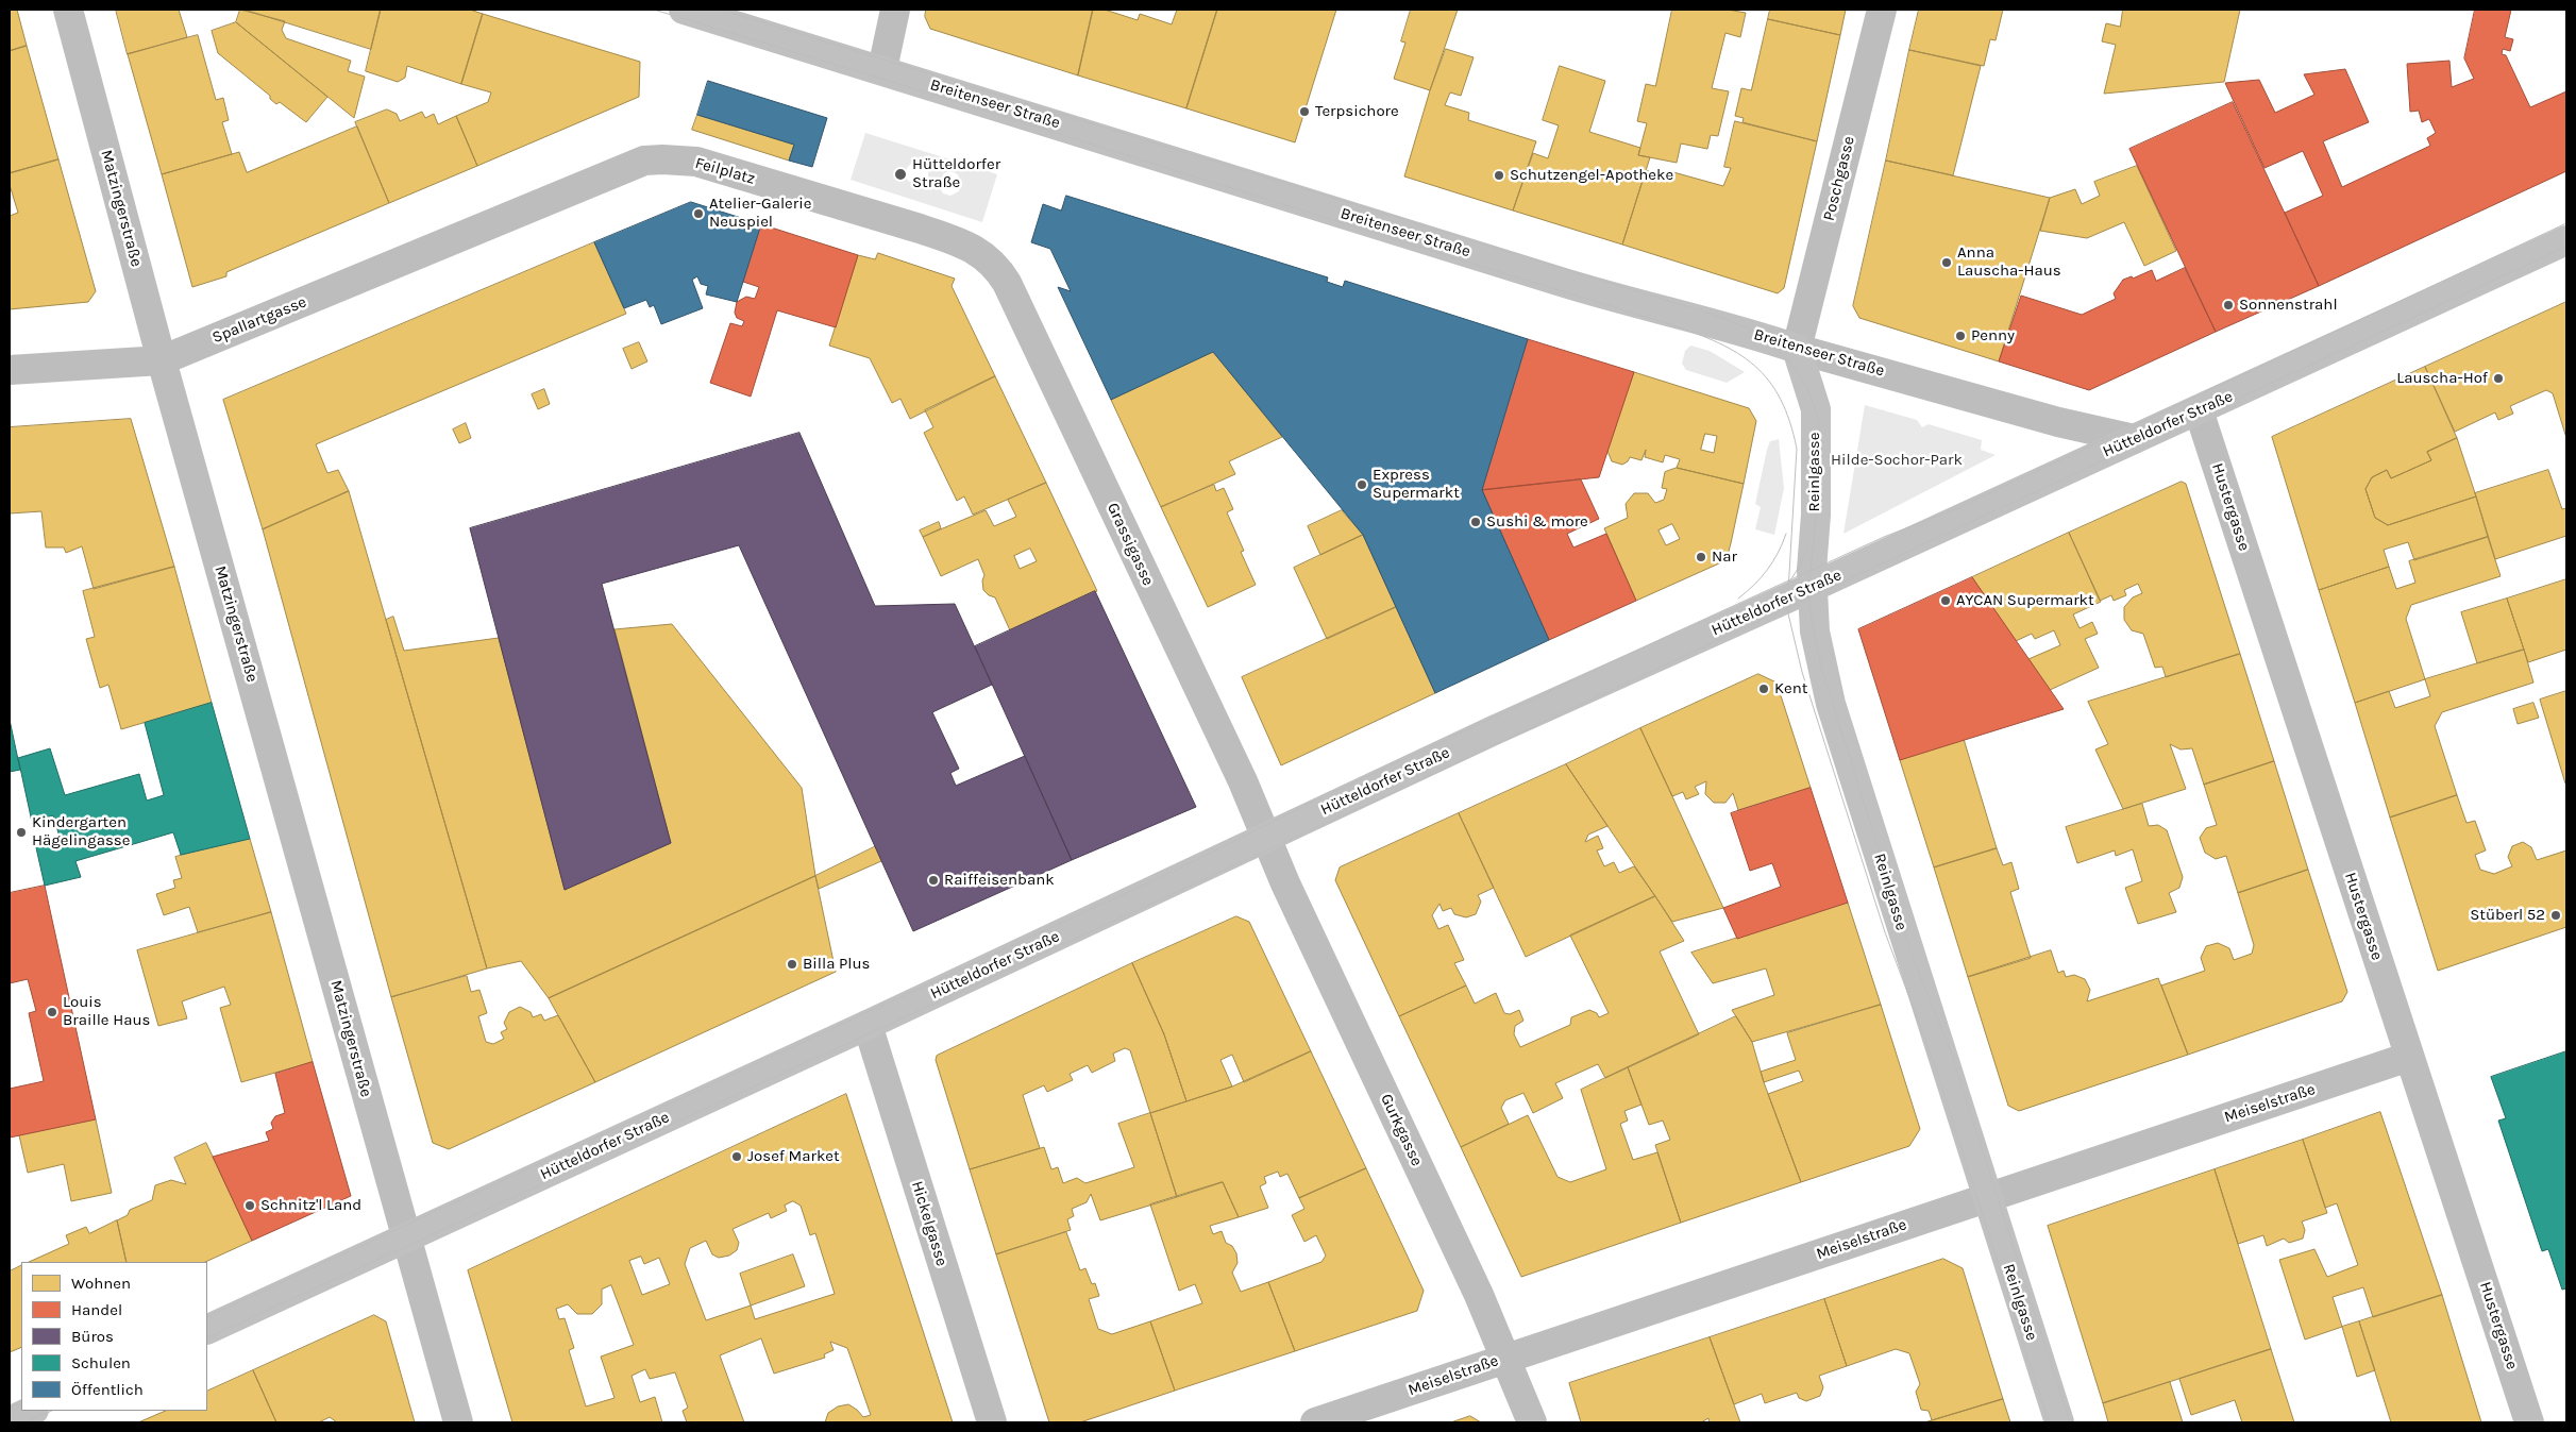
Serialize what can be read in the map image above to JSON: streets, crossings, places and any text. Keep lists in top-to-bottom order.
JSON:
{
  "streets": {
    "main road": ["Breitenseer Straße", "Hütteldorfer Straße", "Reinlgasse"],
    "street": [
      "Feilplatz",
      "Poschgasse",
      "Matzingerstraße",
      "Spallartgasse",
      "Hustergasse",
      "Grassigasse",
      "Meiselstraße",
      "Gurkgasse",
      "Hickelgasse"
    ]
  },
  "crossings": [
    ["Breitenseer Straße", "Poschgasse"],
    ["Breitenseer Straße", "Hütteldorfer Straße"],
    ["Breitenseer Straße", "Reinlgasse"],
    ["Feilplatz", "Spallartgasse"],
    ["Feilplatz", "Grassigasse"],
    ["Poschgasse", "Reinlgasse"],
    ["Matzingerstraße", "Spallartgasse"],
    ["Matzingerstraße", "Hütteldorfer Straße"],
    ["Hütteldorfer Straße", "Reinlgasse"],
    ["Hütteldorfer Straße", "Hustergasse"],
    ["Hütteldorfer Straße", "Grassigasse"],
    ["Hütteldorfer Straße", "Gurkgasse"],
    ["Hütteldorfer Straße", "Hickelgasse"],
    ["Reinlgasse", "Meiselstraße"],
    ["Hustergasse", "Meiselstraße"],
    ["Grassigasse", "Gurkgasse"],
    ["Meiselstraße", "Gurkgasse"]
  ],
  "parks": ["Hilde-Sochor-Park"],
  "places": [
    "Terpsichore",
    "Hütteldorfer Straße",
    "Schutzengel-Apotheke",
    "Atelier-Galerie Neuspiel",
    "Anna Lauscha-Haus",
    "Sonnenstrahl",
    "Penny",
    "Lauscha-Hof",
    "Express Supermarkt",
    "Sushi & more",
    "Nar",
    "AYCAN Supermarkt",
    "Kent",
    "Kindergarten Hägelingasse",
    "Raiffeisenbank",
    "Stüberl 52",
    "Billa Plus",
    "Louis Braille Haus",
    "Josef Market",
    "Schnitz'l Land"
  ],
  "legend": [
    "Wohnen",
    "Handel",
    "Büros",
    "Schulen",
    "Öffentlich"
  ]
}
